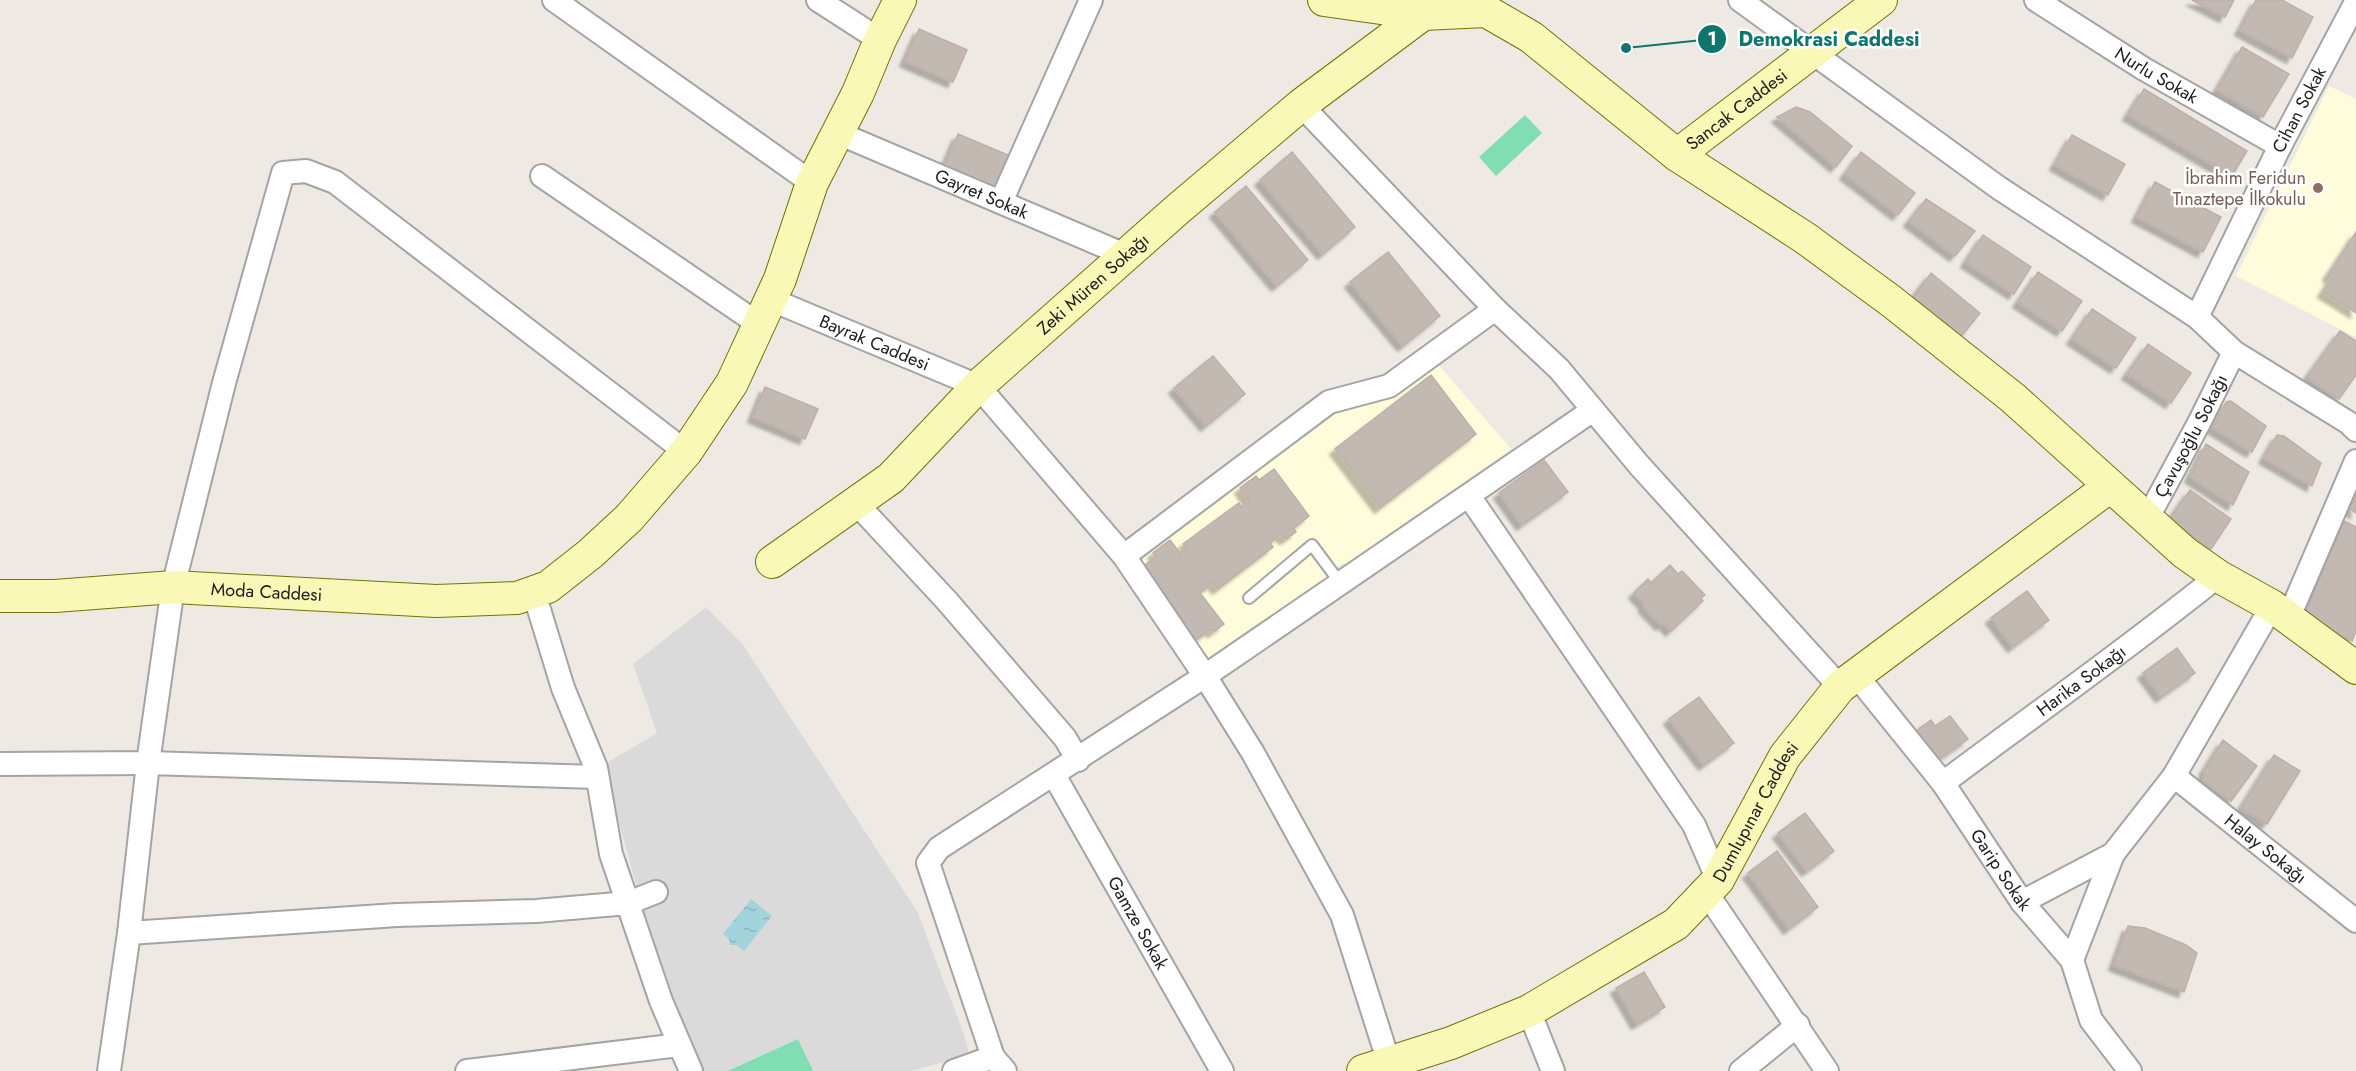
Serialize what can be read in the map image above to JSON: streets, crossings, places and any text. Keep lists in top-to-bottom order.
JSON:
{
  "streets": {
    "street": [
      "Nurlu Sokak",
      "Sancak Caddesi",
      "Cihan Sokak",
      "Gayret Sokak",
      "Zeki Müren Sokağı",
      "Bayrak Caddesi",
      "Çavuşoğlu Sokağı",
      "Moda Caddesi",
      "Harika Sokağı",
      "Dumlupınar Caddesi",
      "Halay Sokağı",
      "Garip Sokak",
      "Gamze Sokak"
    ]
  },
  "crossings": [
    ["Nurlu Sokak", "Cihan Sokak"],
    ["Gayret Sokak", "Zeki Müren Sokağı"],
    ["Zeki Müren Sokağı", "Bayrak Caddesi"],
    ["Zeki Müren Sokağı", "Garip Sokak"],
    ["Harika Sokağı", "Garip Sokak"],
    ["Dumlupınar Caddesi", "Garip Sokak"]
  ],
  "places": ["Demokrasi Caddesi", "İbrahim Feridun Tınaztepe İlkokulu"]
}
